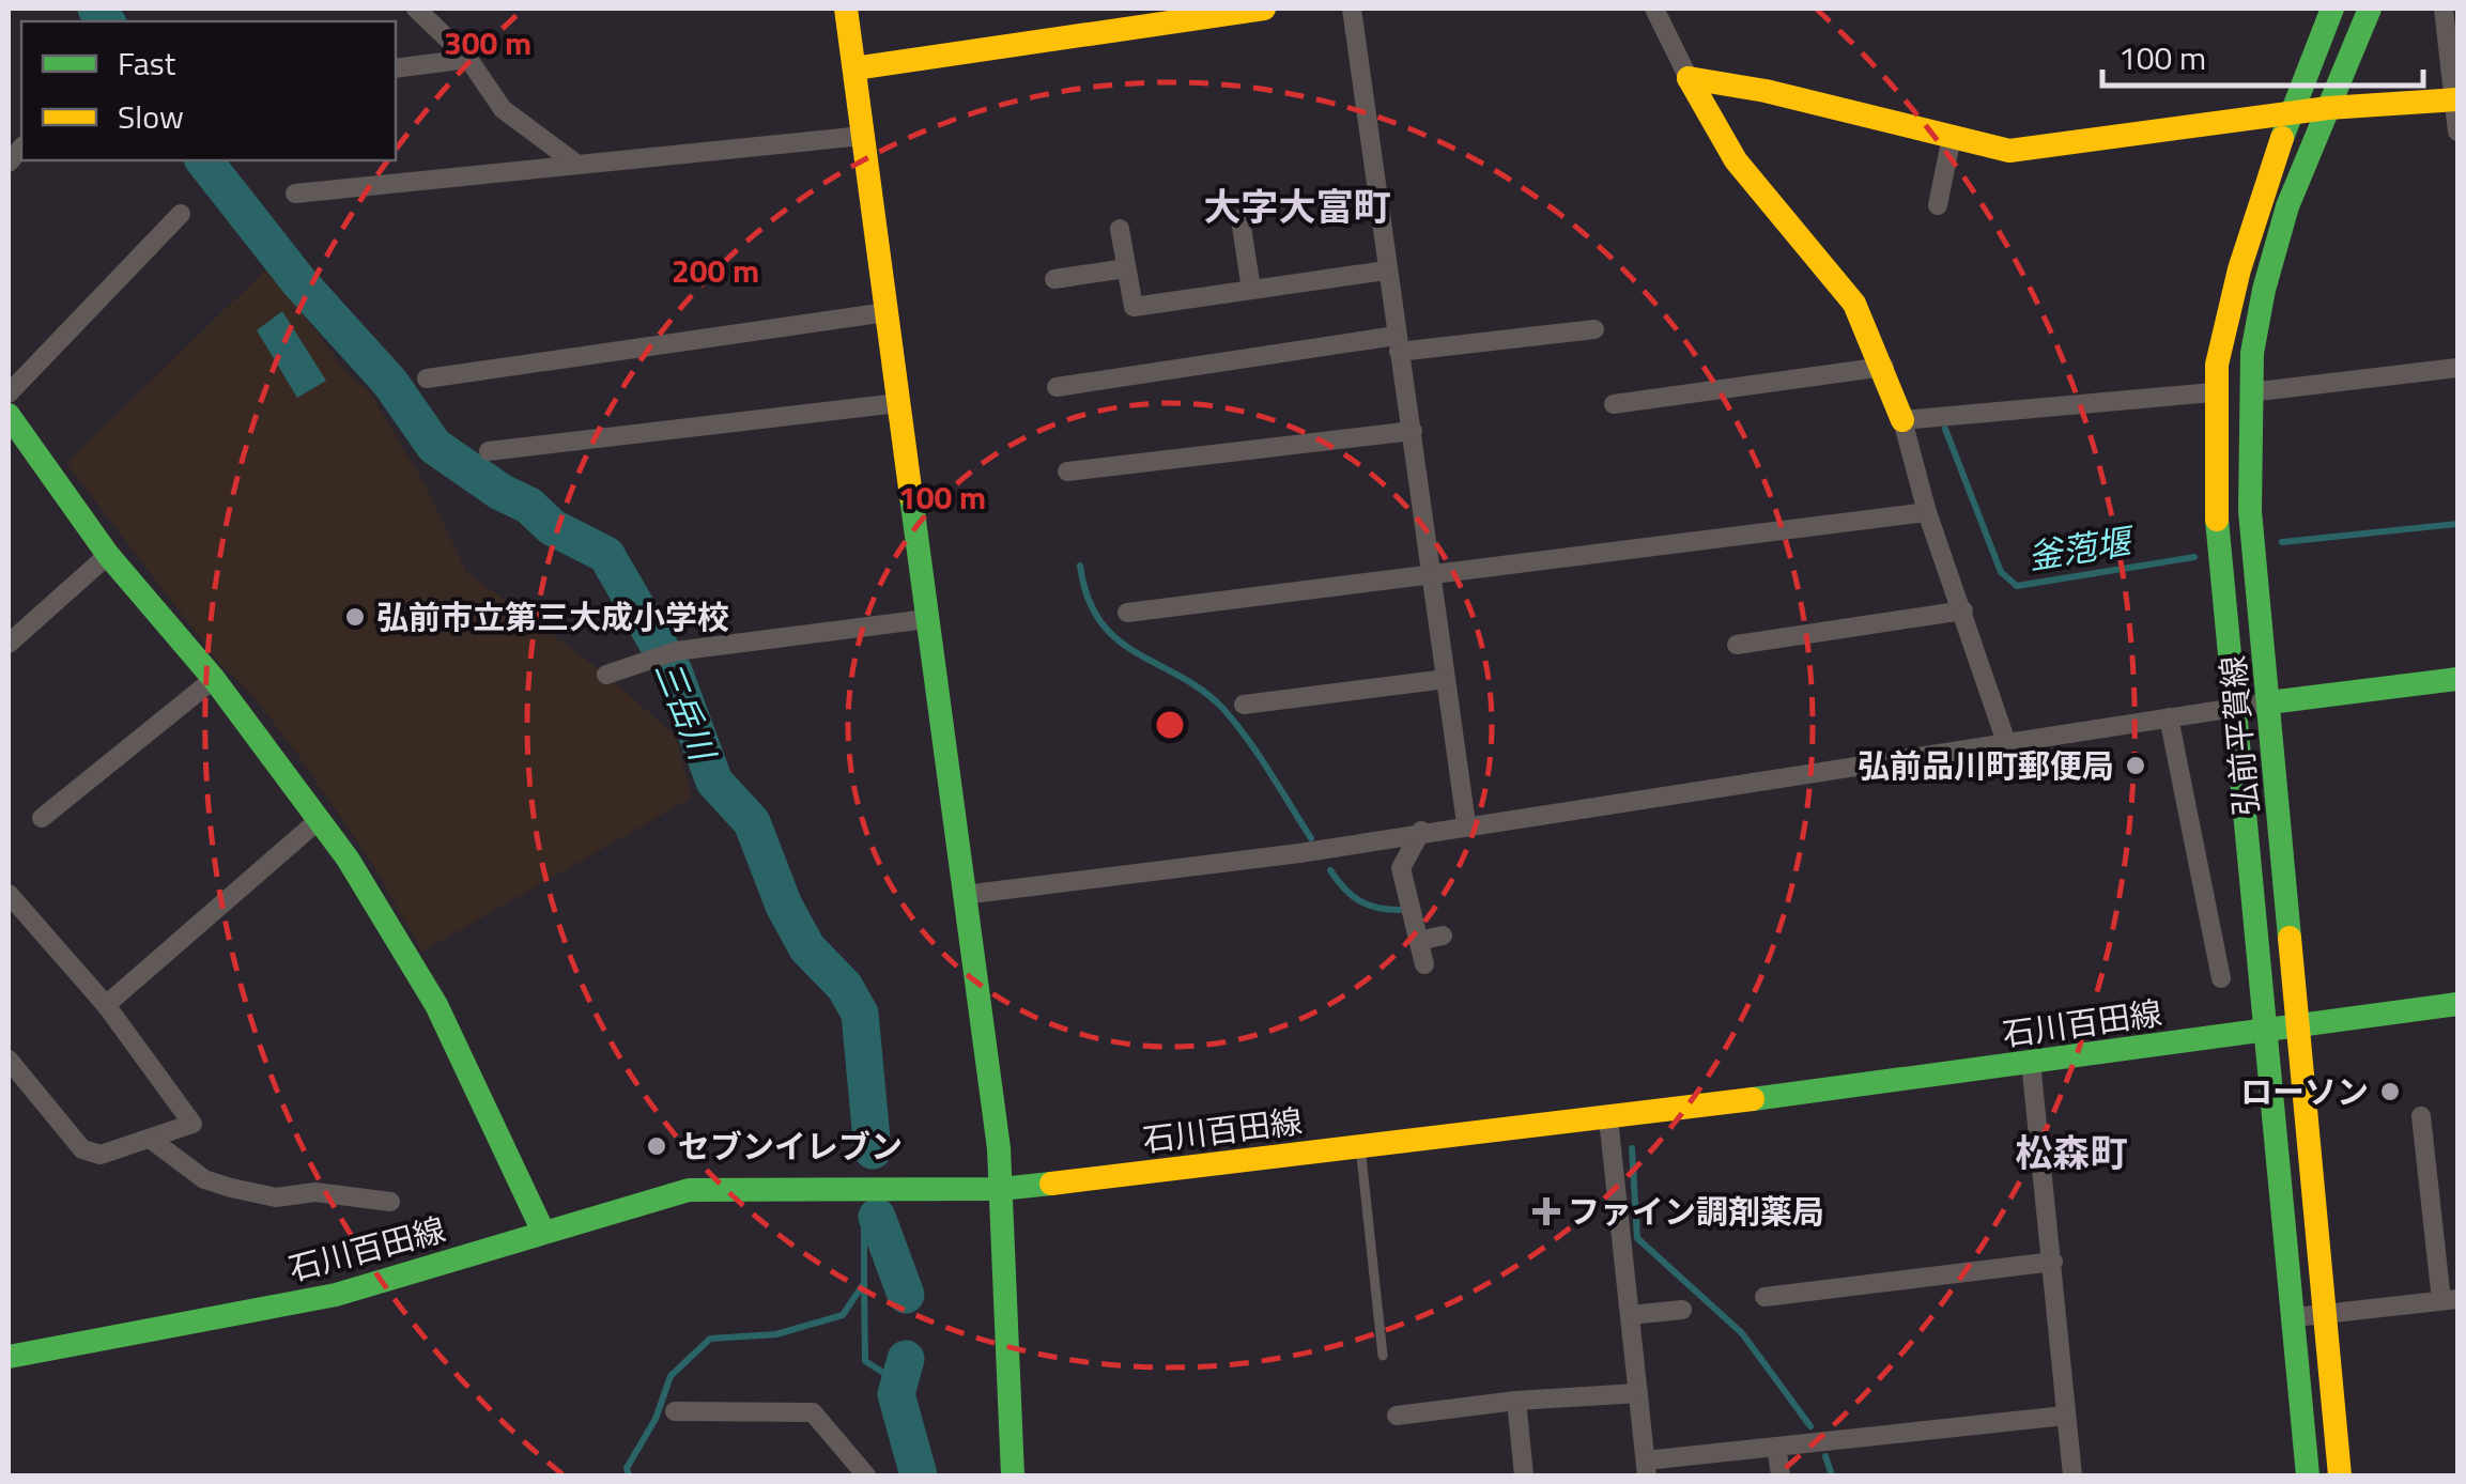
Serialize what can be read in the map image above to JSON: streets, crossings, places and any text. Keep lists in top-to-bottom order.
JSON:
{
  "streets": {
    "main road": ["弘前平賀線", "石川百田線"]
  },
  "crossings": [
    ["弘前平賀線", "石川百田線"]
  ],
  "districts": ["大字大富町", "松森町"],
  "water": ["釜萢堰", "三岳川"],
  "places": {
    "other": [
      "弘前市立第三大成小学校",
      "弘前品川町郵便局",
      "ローソン",
      "セブンイレブン"
    ],
    "health": ["ファイン調剤薬局"]
  },
  "legend": ["Fast", "Slow"],
  "scale_bar": "100 m",
  "rings": ["300 m", "200 m", "100 m"]
}
